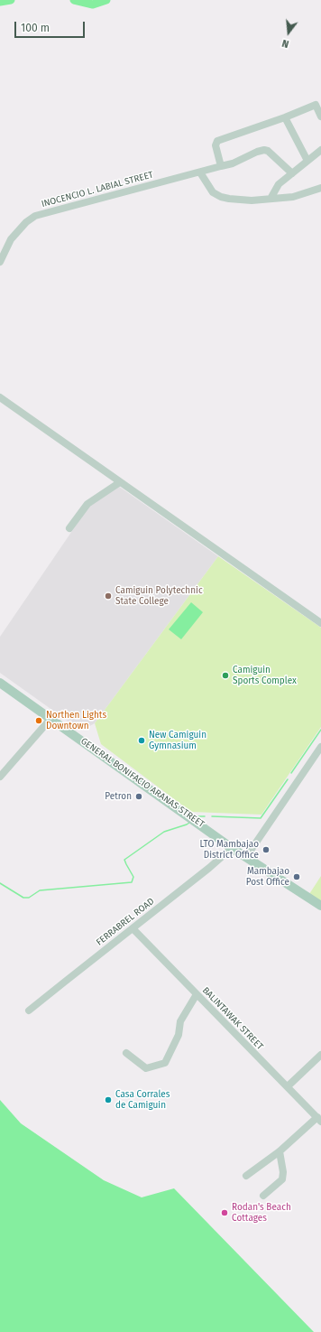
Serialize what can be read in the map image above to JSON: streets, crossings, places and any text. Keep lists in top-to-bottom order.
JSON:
{
  "streets": {
    "main road": ["GENERAL BONIFACIO ARANAS STREET"],
    "street": ["INOCENCIO L. LABIAL STREET", "FERRABREL ROAD", "BALINTAWAK STREET"]
  },
  "crossings": [
    ["GENERAL BONIFACIO ARANAS STREET", "FERRABREL ROAD"],
    ["FERRABREL ROAD", "BALINTAWAK STREET"]
  ],
  "places": [
    "Camiguin Polytechnic State College",
    "Camiguin Sports Complex",
    "Northen Lights Downtown",
    "New Camiguin Gymnasium",
    "Petron",
    "LTO Mambajao District Office",
    "Mambajao Post Office",
    "Casa Corrales de Camiguin",
    "Rodan's Beach Cottages"
  ],
  "scale_bar": "100 m",
  "north": "bottom"
}
